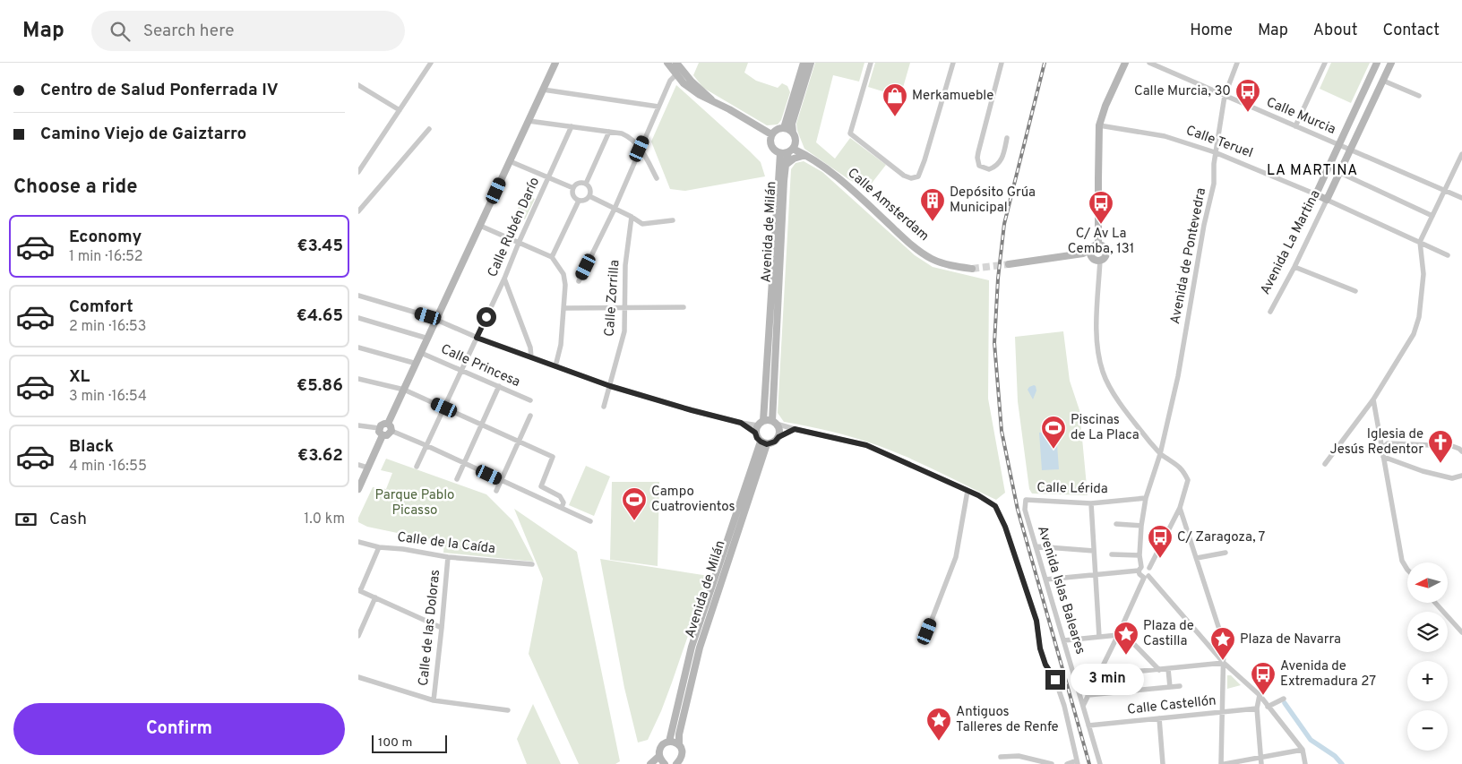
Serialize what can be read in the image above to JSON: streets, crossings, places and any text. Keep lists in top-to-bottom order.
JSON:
{
  "streets": {
    "street": [
      "Calle Murcia",
      "Calle Teruel",
      "Calle Amsterdam",
      "Calle Rubén Darío",
      "Avenida de Milán",
      "Avenida La Martina",
      "Avenida de Pontevedra",
      "Calle Zorrilla",
      "Calle Princesa",
      "Calle Lérida",
      "Calle de la Caída",
      "Avenida Islas Baleares",
      "Calle de las Doloras",
      "Calle Castellón"
    ]
  },
  "crossings": [
    ["Calle Murcia", "Avenida La Martina"],
    ["Calle Murcia", "Avenida de Pontevedra"],
    ["Calle Teruel", "Avenida La Martina"],
    ["Calle Teruel", "Avenida de Pontevedra"],
    ["Calle Amsterdam", "Avenida de Milán"],
    ["Calle Rubén Darío", "Calle Princesa"],
    ["Avenida de Pontevedra", "Calle Lérida"],
    ["Calle Lérida", "Avenida Islas Baleares"],
    ["Calle de la Caída", "Calle de las Doloras"],
    ["Avenida Islas Baleares", "Calle Castellón"]
  ],
  "districts": ["LA MARTINA"],
  "parks": ["Parque Pablo Picasso"],
  "places": {
    "bus stop": [
      "Calle Murcia, 30",
      "C/ Av La Cemba, 131",
      "C/ Zaragoza, 7",
      "Avenida de Extremadura 27"
    ],
    "shop": ["Merkamueble"],
    "building": ["Depósito Grúa Municipal"],
    "sports": ["Piscinas de La Placa", "Campo Cuatrovientos"],
    "church": ["Iglesia de Jesús Redentor"],
    "place": ["Plaza de Castilla", "Plaza de Navarra", "Antiguos Talleres de Renfe"]
  },
  "scale_bar": "100 m",
  "north": "left",
  "page": {
    "header": "Map",
    "search": "Search here",
    "nav": [
      "Home",
      "Map",
      "About",
      "Contact"
    ],
    "banner": ["Centro de Salud Ponferrada IV", "Camino Viejo de Gaiztarro"],
    "heading": "Choose a ride",
    "list": [
      {
        "name": "Economy",
        "note": "1 min · 16:52",
        "value": "€3.45"
      },
      {
        "name": "Comfort",
        "note": "2 min · 16:53",
        "value": "€4.65"
      },
      {
        "name": "XL",
        "note": "3 min · 16:54",
        "value": "€5.86"
      },
      {
        "name": "Black",
        "note": "4 min · 16:55",
        "value": "€3.62"
      }
    ],
    "pay": ["Cash", "1.0 km"],
    "map_buttons": ["+", "−"],
    "bubble": "3 min",
    "buttons": "Confirm",
    "scale": "100 m"
  }
}
